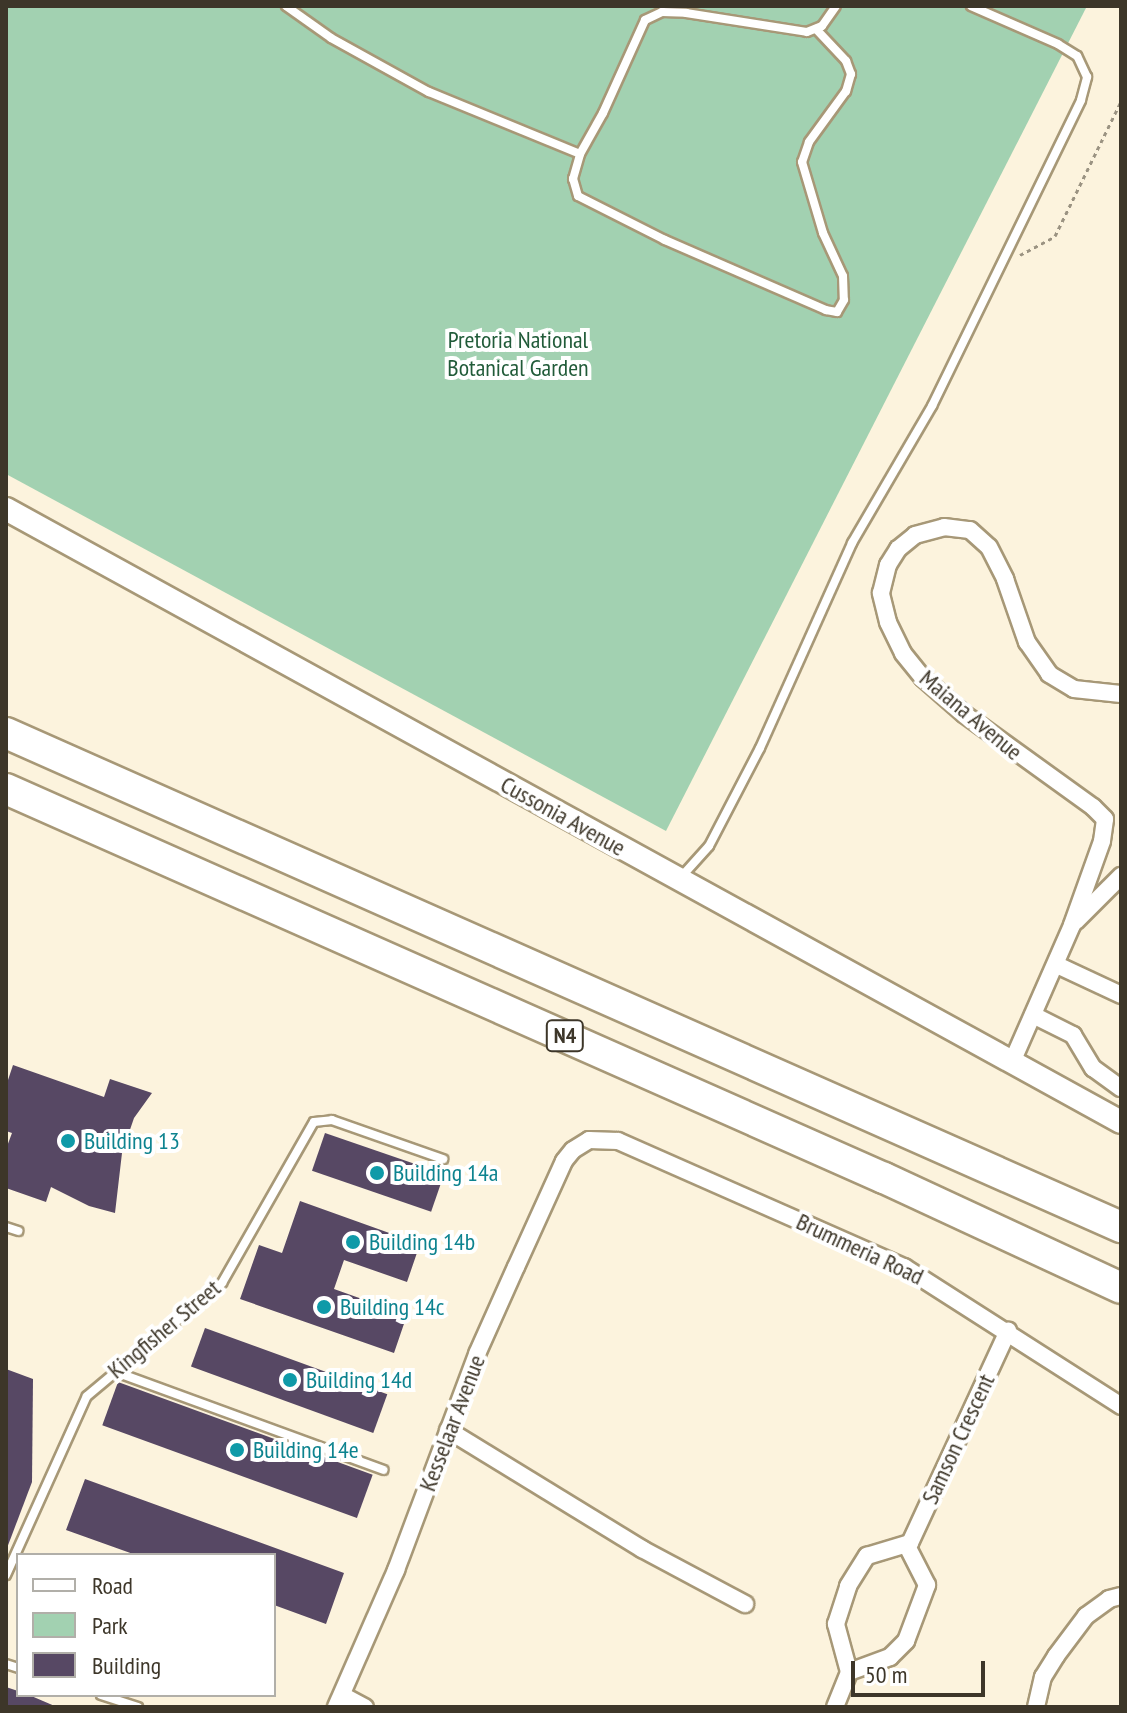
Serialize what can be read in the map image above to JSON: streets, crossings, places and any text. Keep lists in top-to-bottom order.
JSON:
{
  "streets": {
    "highway": ["N4"],
    "main road": ["Cussonia Avenue"],
    "street": [
      "Maiana Avenue",
      "Brummeria Road",
      "Kesselaar Avenue",
      "Samson Crescent"
    ],
    "lane": ["Kingfisher Street"]
  },
  "crossings": [
    ["Maiana Avenue", "Cussonia Avenue"],
    ["Brummeria Road", "Kesselaar Avenue"],
    ["Brummeria Road", "Samson Crescent"]
  ],
  "parks": ["Pretoria National Botanical Garden"],
  "places": [
    "Building 13",
    "Building 14a",
    "Building 14b",
    "Building 14c",
    "Building 14d",
    "Building 14e"
  ],
  "legend": ["Road", "Park", "Building"],
  "scale_bar": "50 m"
}
